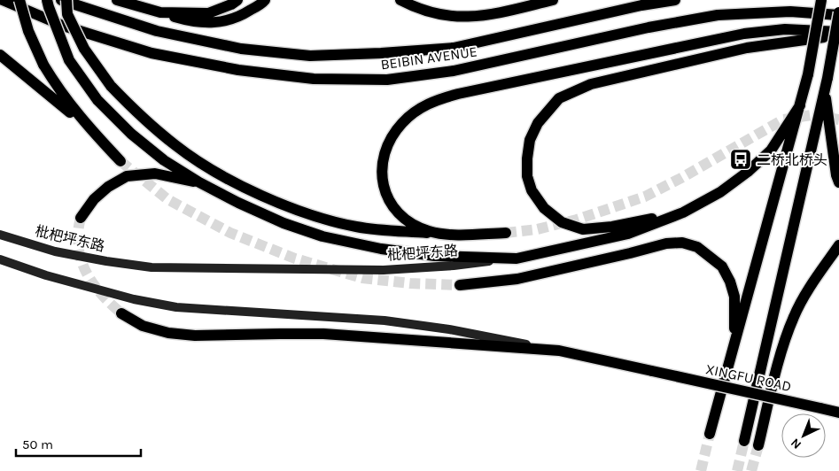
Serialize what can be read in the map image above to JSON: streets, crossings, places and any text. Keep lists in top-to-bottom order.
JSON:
{
  "streets": {
    "main road": ["BEIBIN AVENUE", "枇杷坪东路", "XINGFU ROAD"]
  },
  "places": {
    "bus stop": ["二桥北桥头"]
  },
  "scale_bar": "50 m",
  "north": "bottom left"
}
